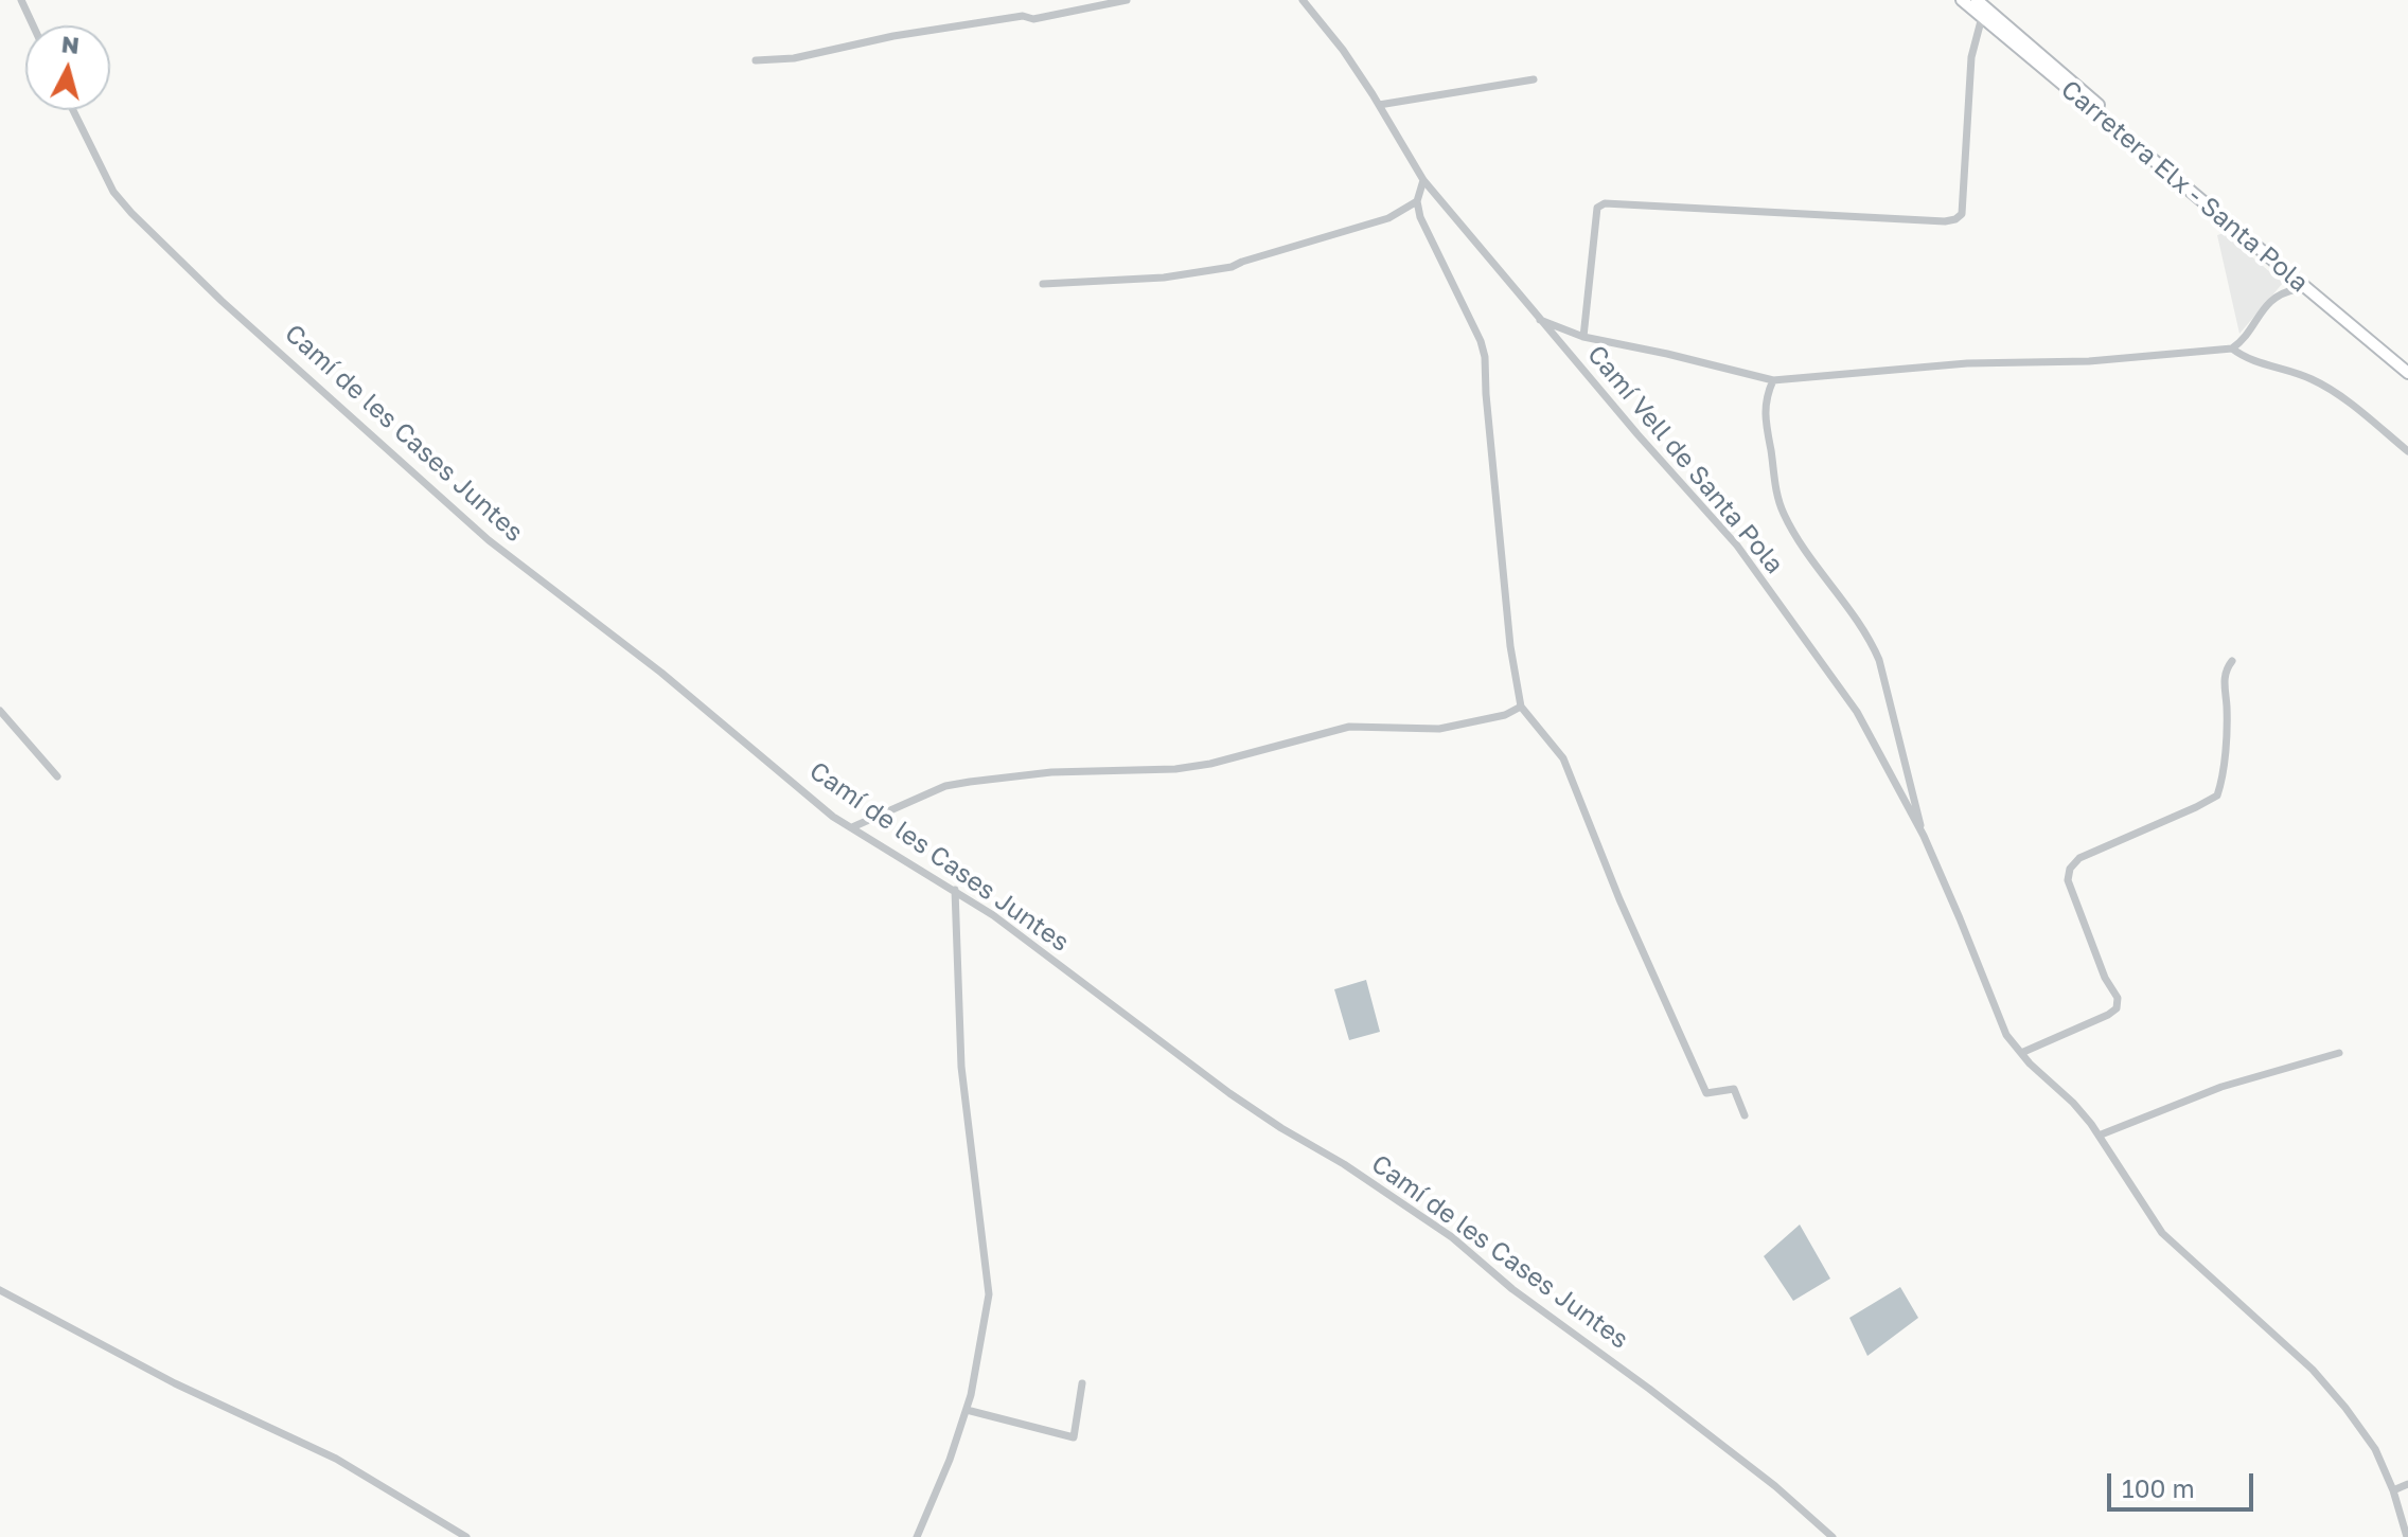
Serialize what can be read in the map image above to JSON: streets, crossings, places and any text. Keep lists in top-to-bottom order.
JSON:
{
  "streets": {
    "main road": ["Carretera Elx - Santa Pola"],
    "street": ["Camí de les Cases Juntes", "Camí Vell de Santa Pola"]
  },
  "scale_bar": "100 m",
  "north": "top"
}
